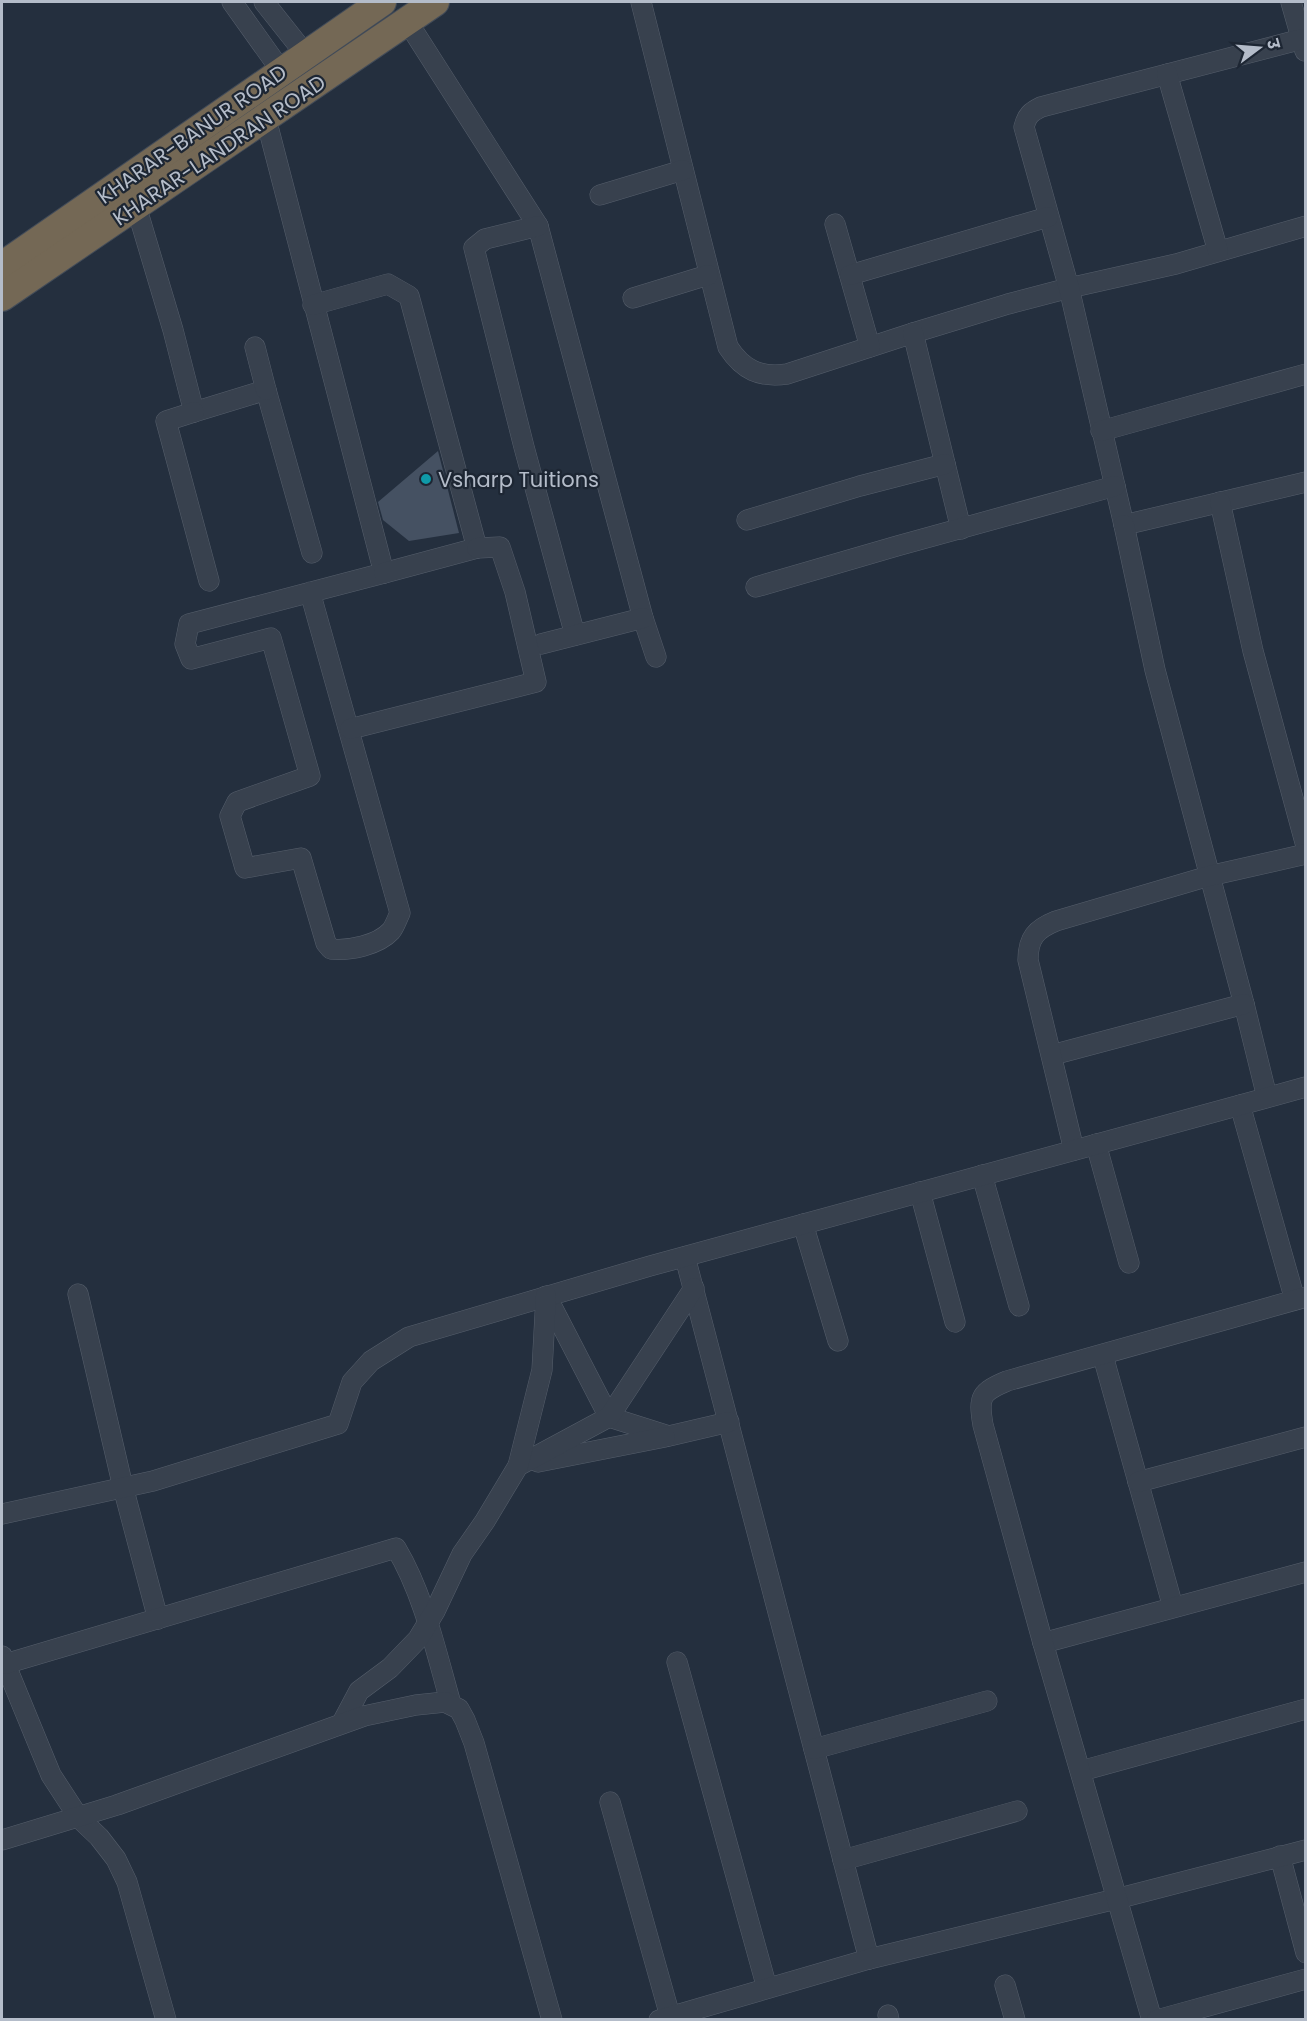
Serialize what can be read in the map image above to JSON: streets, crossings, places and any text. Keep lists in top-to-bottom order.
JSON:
{
  "streets": {
    "highway": ["KHARAR-BANUR ROAD", "KHARAR-LANDRAN ROAD"]
  },
  "places": ["Vsharp Tuitions"],
  "north": "right"
}
